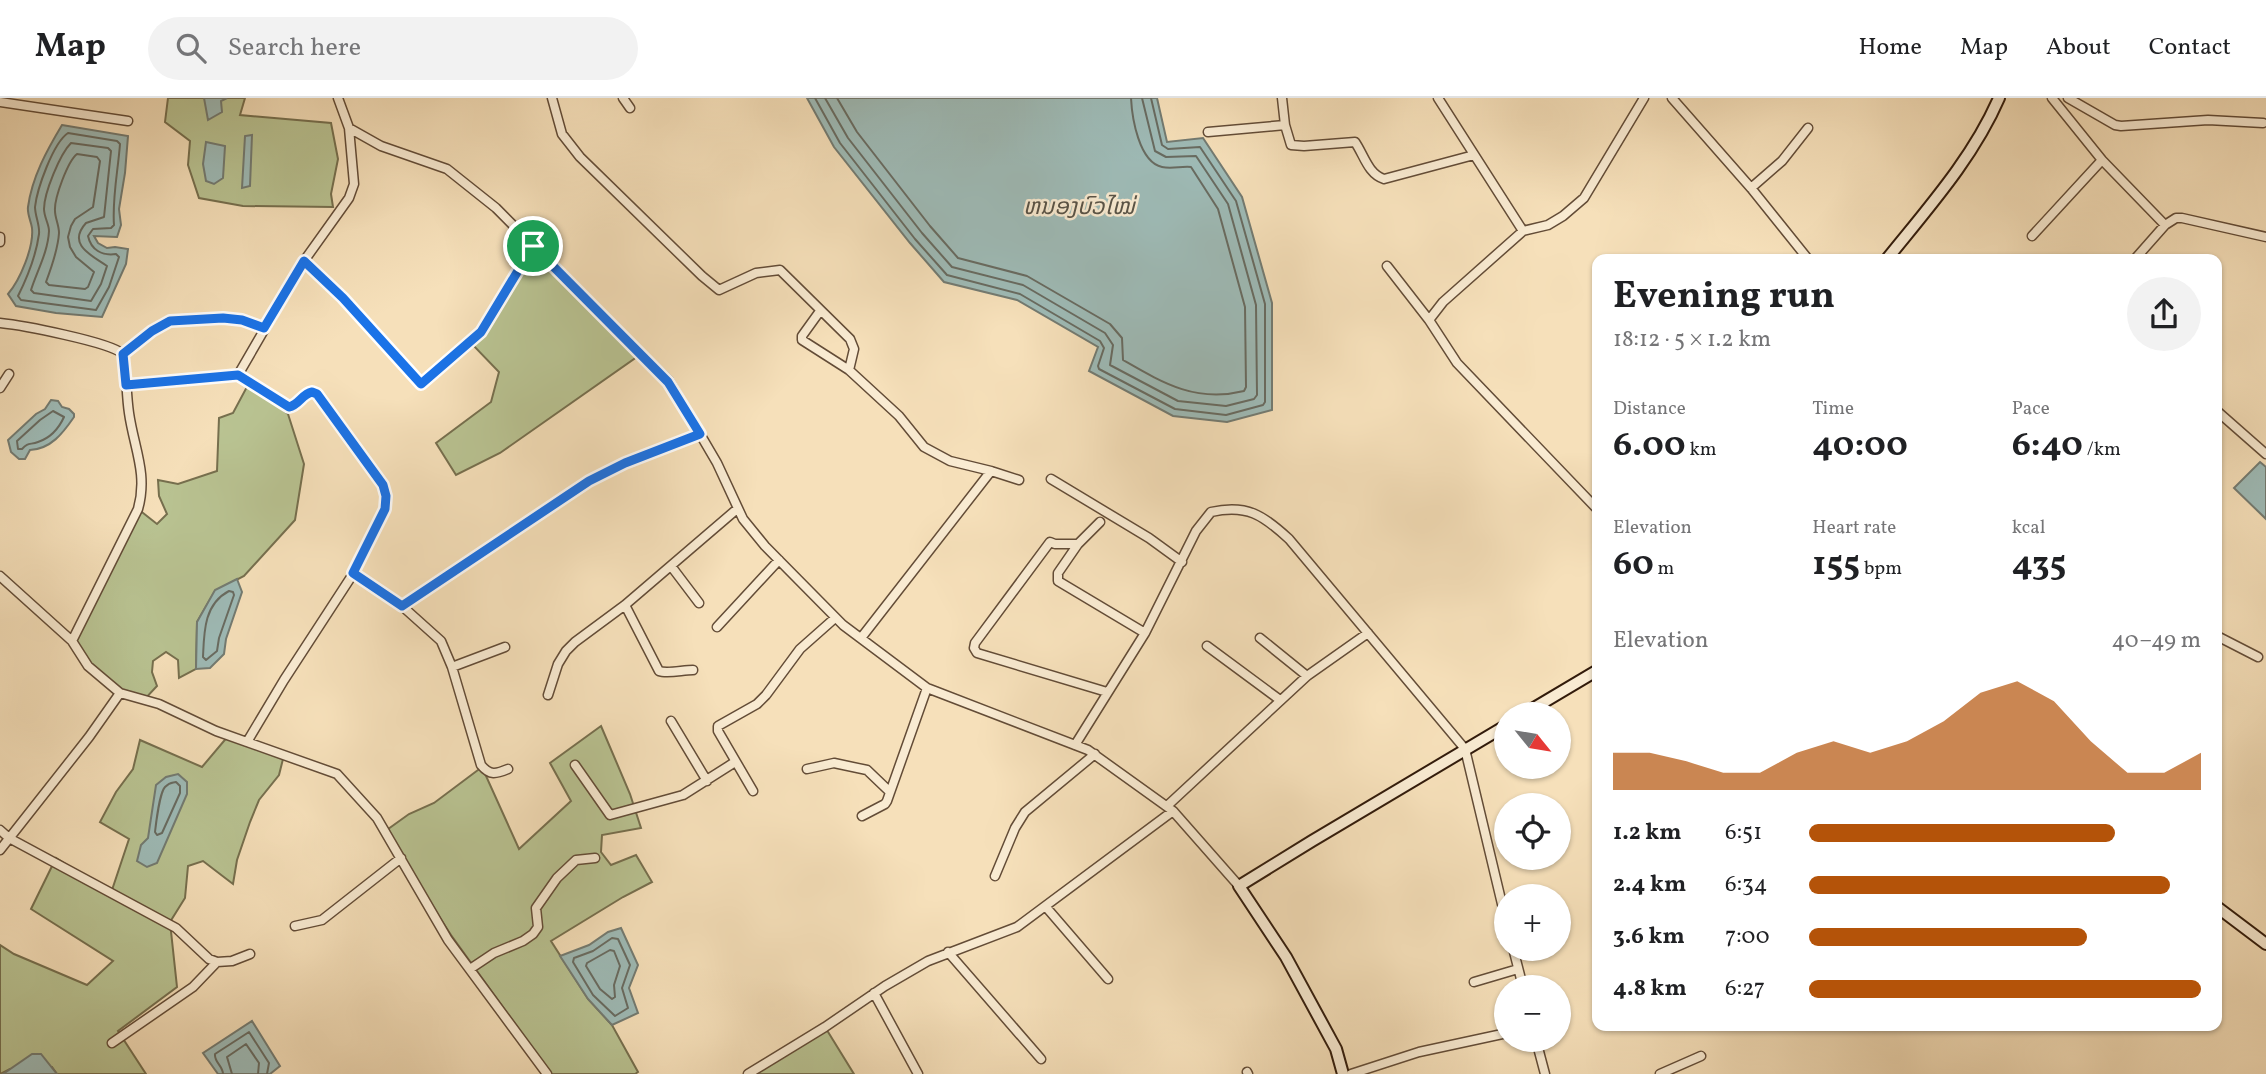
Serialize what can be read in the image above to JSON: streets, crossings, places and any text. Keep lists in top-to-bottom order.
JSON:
{
  "water": ["ຫນອງບົວໄໝ່"],
  "north": "bottom right",
  "page": {
    "header": "Map",
    "search": "Search here",
    "nav": [
      "Home",
      "Map",
      "About",
      "Contact"
    ],
    "heading": ["Evening run", "18:12 · 5 × 1.2 km"],
    "stats": [
      ["Distance", "6.00 km"],
      ["Time", "40:00"],
      ["Pace", "6:40 /km"],
      ["Elevation", "60 m"],
      ["Heart rate", "155 bpm"],
      ["kcal", "435"]
    ],
    "chart": ["Elevation", "40–49 m"],
    "map_buttons": ["+", "−"],
    "list": [
      {
        "name": "1.2 km",
        "note": "6:51"
      },
      {
        "name": "2.4 km",
        "note": "6:34"
      },
      {
        "name": "3.6 km",
        "note": "7:00"
      },
      {
        "name": "4.8 km",
        "note": "6:27"
      }
    ]
  }
}
